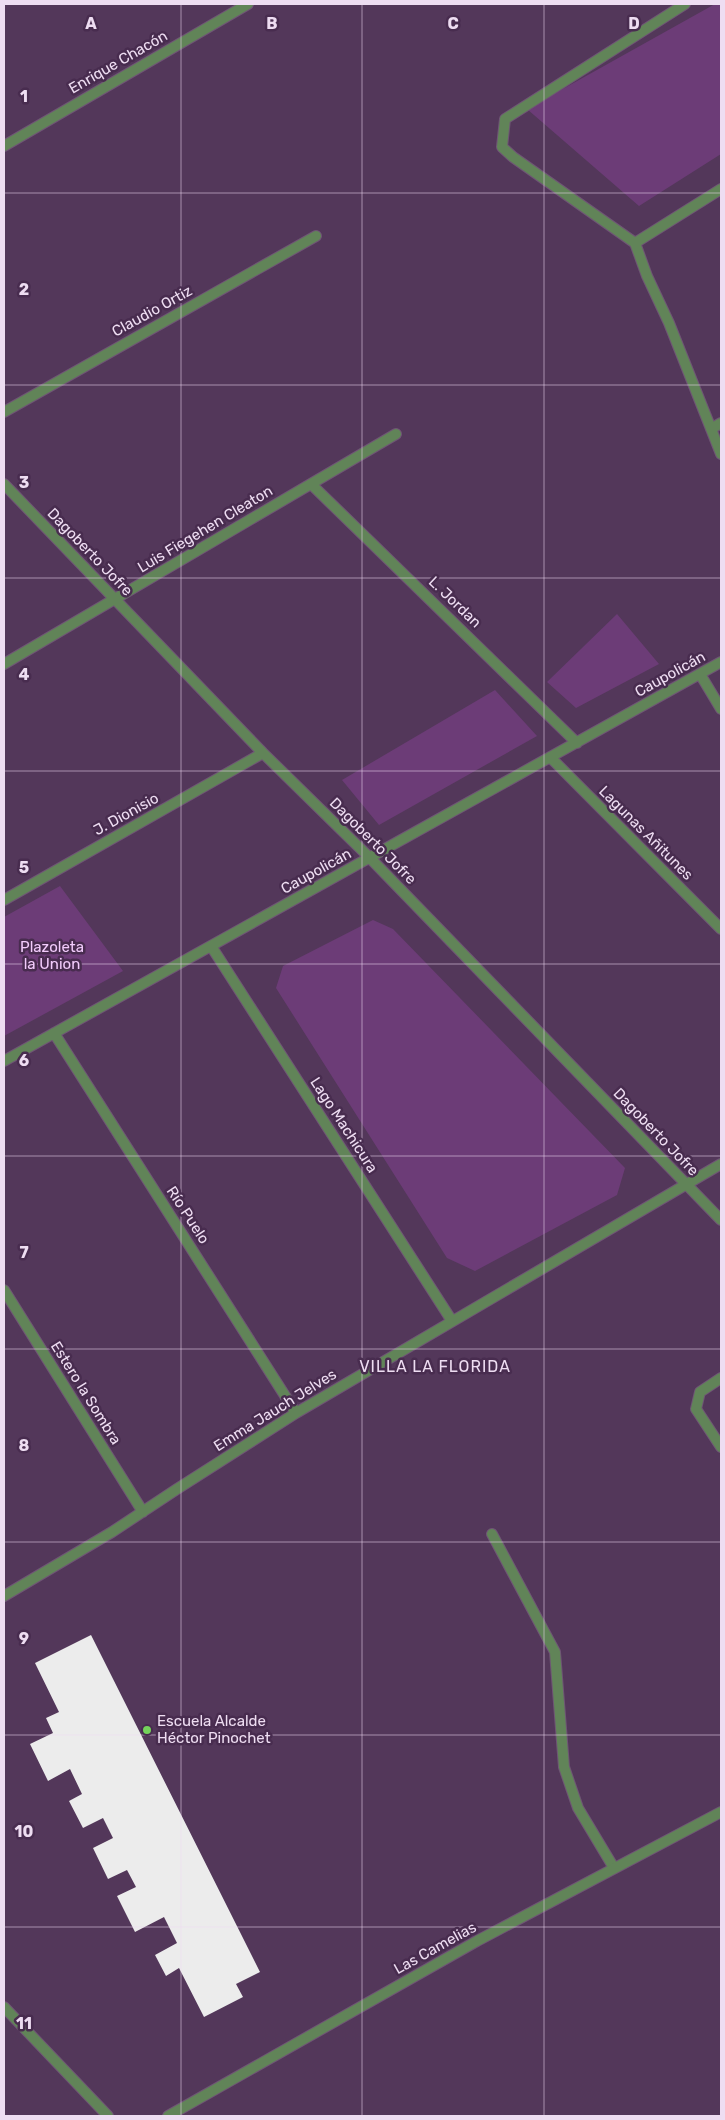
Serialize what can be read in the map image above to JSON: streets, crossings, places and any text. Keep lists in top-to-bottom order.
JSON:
{
  "streets": {
    "street": [
      "Enrique Chacón",
      "Claudio Ortiz",
      "Luis Fiegehen Cleaton",
      "Dagoberto Jofre",
      "L. Jordan",
      "Caupolicán",
      "J. Dionisio",
      "Lagunas Añitunes",
      "Lago Machicura",
      "Río Puelo",
      "Estero la Sombra",
      "Emma Jauch Jelves",
      "Las Camelias"
    ]
  },
  "crossings": [
    ["Luis Fiegehen Cleaton", "Dagoberto Jofre"],
    ["Luis Fiegehen Cleaton", "L. Jordan"],
    ["Dagoberto Jofre", "Caupolicán"],
    ["Dagoberto Jofre", "J. Dionisio"],
    ["Dagoberto Jofre", "Emma Jauch Jelves"],
    ["L. Jordan", "Caupolicán"],
    ["Caupolicán", "Lagunas Añitunes"],
    ["Caupolicán", "Lago Machicura"],
    ["Caupolicán", "Río Puelo"],
    ["Lago Machicura", "Emma Jauch Jelves"],
    ["Río Puelo", "Emma Jauch Jelves"],
    ["Estero la Sombra", "Emma Jauch Jelves"]
  ],
  "districts": ["VILLA LA FLORIDA"],
  "parks": ["Plazoleta la Union"],
  "places": ["Escuela Alcalde Héctor Pinochet"],
  "grid": {
    "columns": [
      "A",
      "B",
      "C",
      "D"
    ],
    "rows": [
      "1",
      "2",
      "3",
      "4",
      "5",
      "6",
      "7",
      "8",
      "9",
      "10",
      "11"
    ]
  }
}
